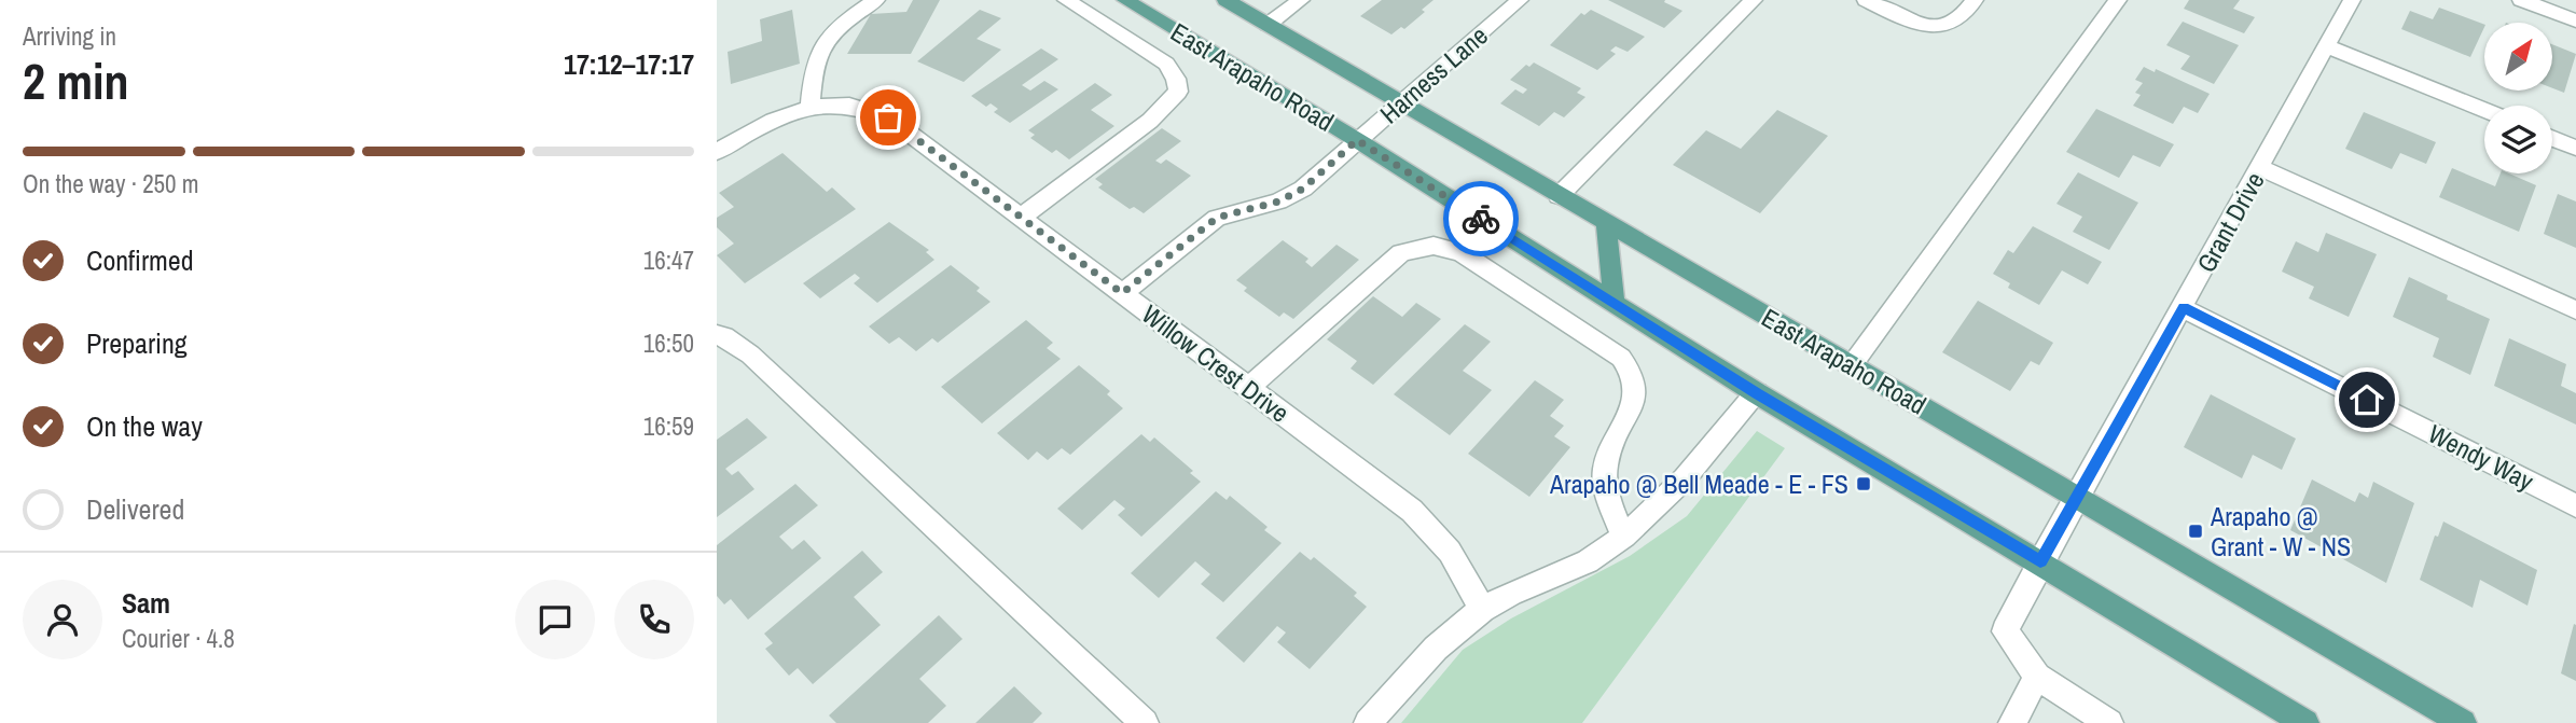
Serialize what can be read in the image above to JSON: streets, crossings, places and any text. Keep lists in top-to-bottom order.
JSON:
{
  "streets": {
    "main road": ["East Arapaho Road"],
    "street": [
      "Harness Lane",
      "Grant Drive",
      "Willow Crest Drive",
      "Wendy Way"
    ]
  },
  "crossings": [
    ["Harness Lane", "East Arapaho Road"],
    ["Harness Lane", "Willow Crest Drive"],
    ["East Arapaho Road", "Grant Drive"],
    ["Grant Drive", "Wendy Way"]
  ],
  "places": {
    "transit": ["Arapaho @ Bell Meade - E - FS", "Arapaho @ Grant - W - NS"]
  },
  "north": "top right",
  "page": {
    "heading": ["2 min", "Arriving in", "17:12–17:17"],
    "panel": ["Sam", "Courier · 4.8"],
    "bar": "On the way · 250 m",
    "list": [
      ["Confirmed", "16:47"],
      ["Preparing", "16:50"],
      ["On the way", "16:59"],
      "Delivered"
    ]
  }
}
